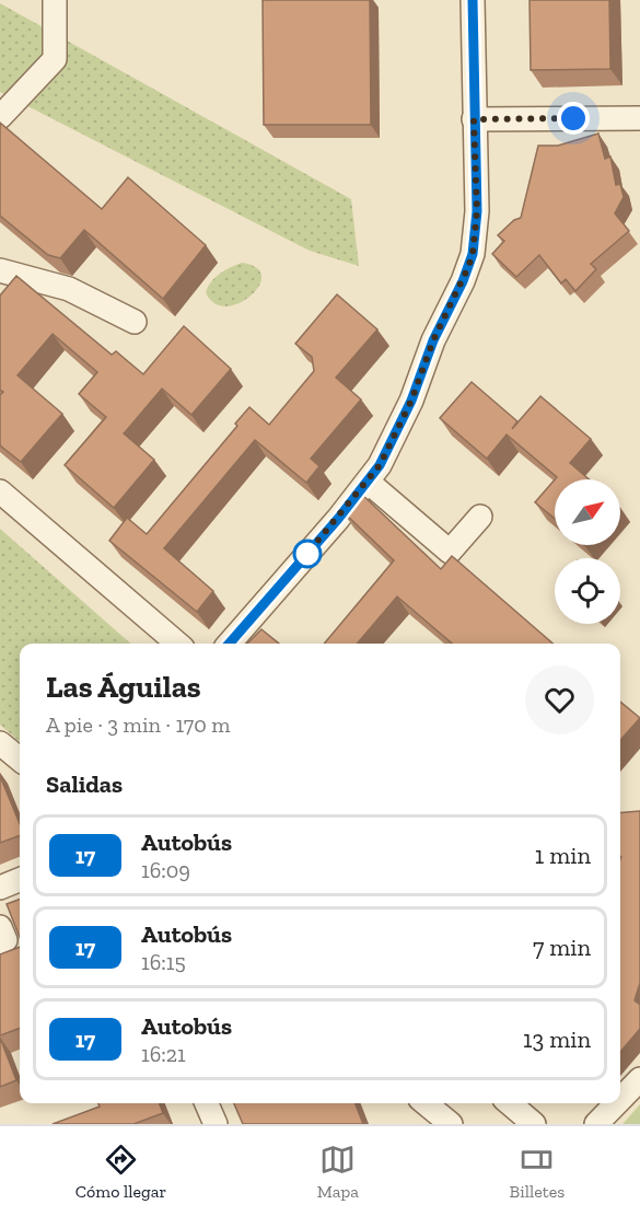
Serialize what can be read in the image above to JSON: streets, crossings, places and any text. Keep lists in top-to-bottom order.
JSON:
{
  "lines": ["bus line 17"],
  "north": "top right",
  "page": {
    "heading": [
      ["Las Águilas", "A pie · 3 min · 170 m"],
      "Salidas"
    ],
    "list": [
      {
        "mark": "17",
        "name": "Autobús",
        "note": "16:09",
        "value": "1 min"
      },
      {
        "mark": "17",
        "name": "Autobús",
        "note": "16:15",
        "value": "7 min"
      },
      {
        "mark": "17",
        "name": "Autobús",
        "note": "16:21",
        "value": "13 min"
      }
    ],
    "tabs": ["Cómo llegar", "Mapa", "Billetes"]
  }
}
